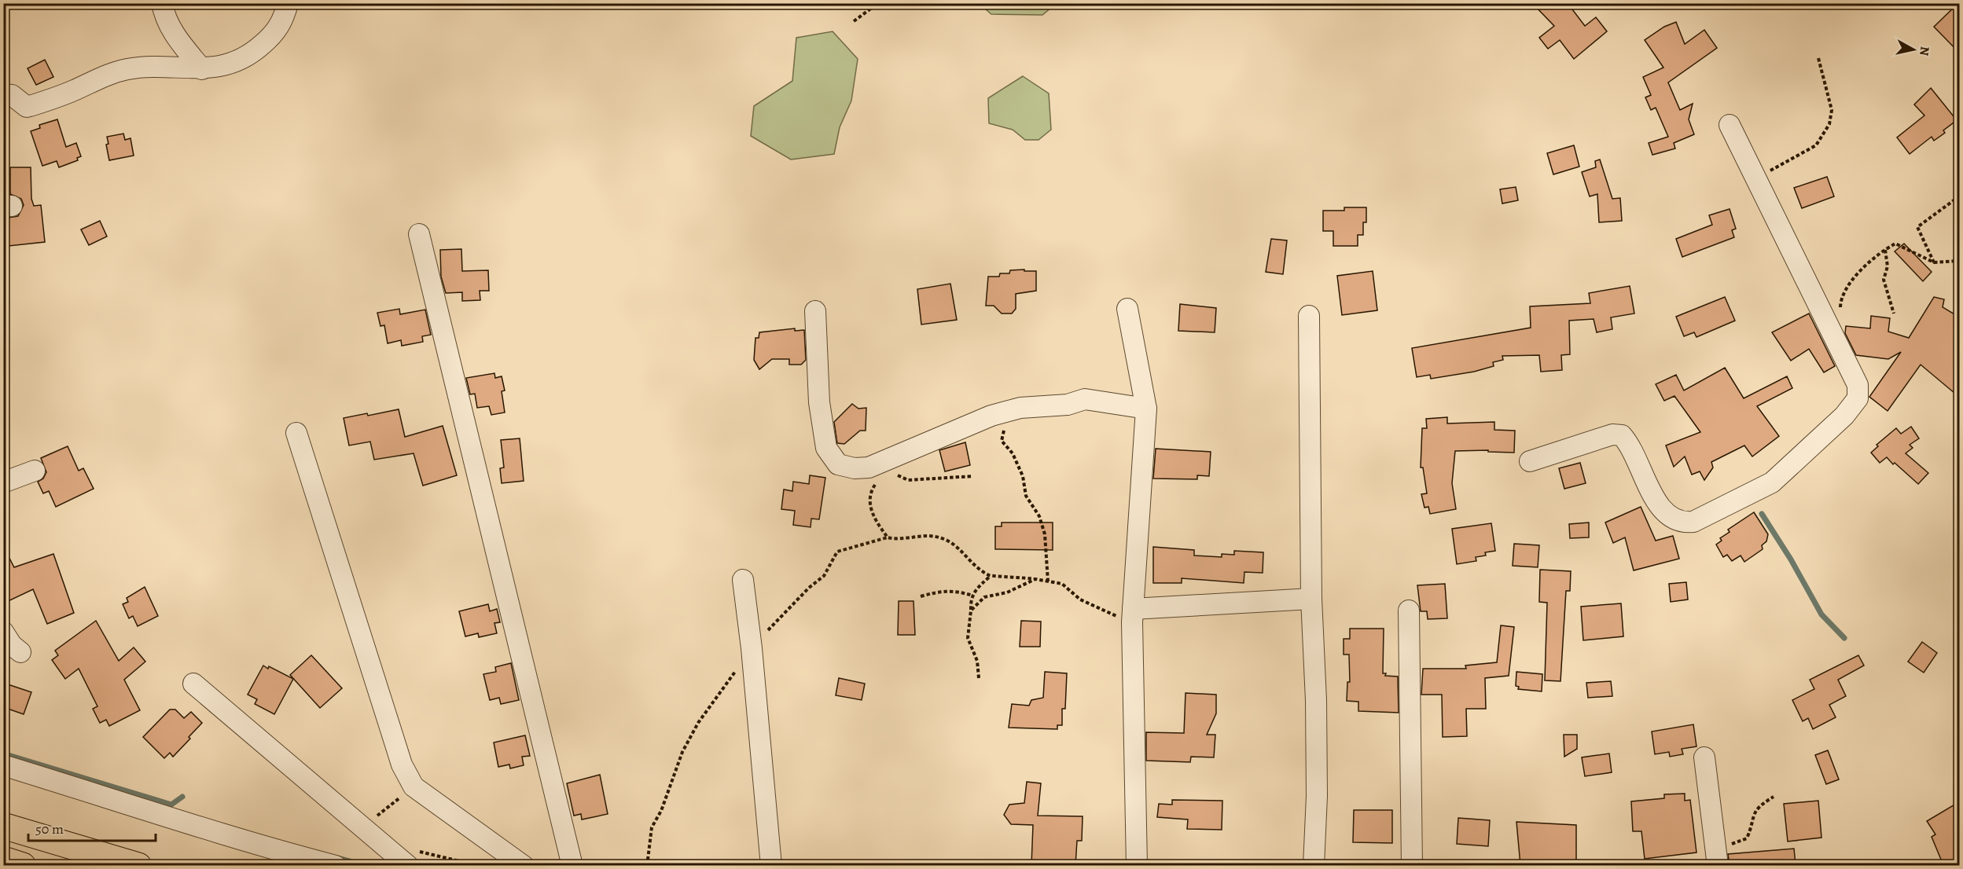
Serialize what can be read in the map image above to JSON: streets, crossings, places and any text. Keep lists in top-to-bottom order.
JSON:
{
  "scale_bar": "50 m",
  "north": "right"
}
